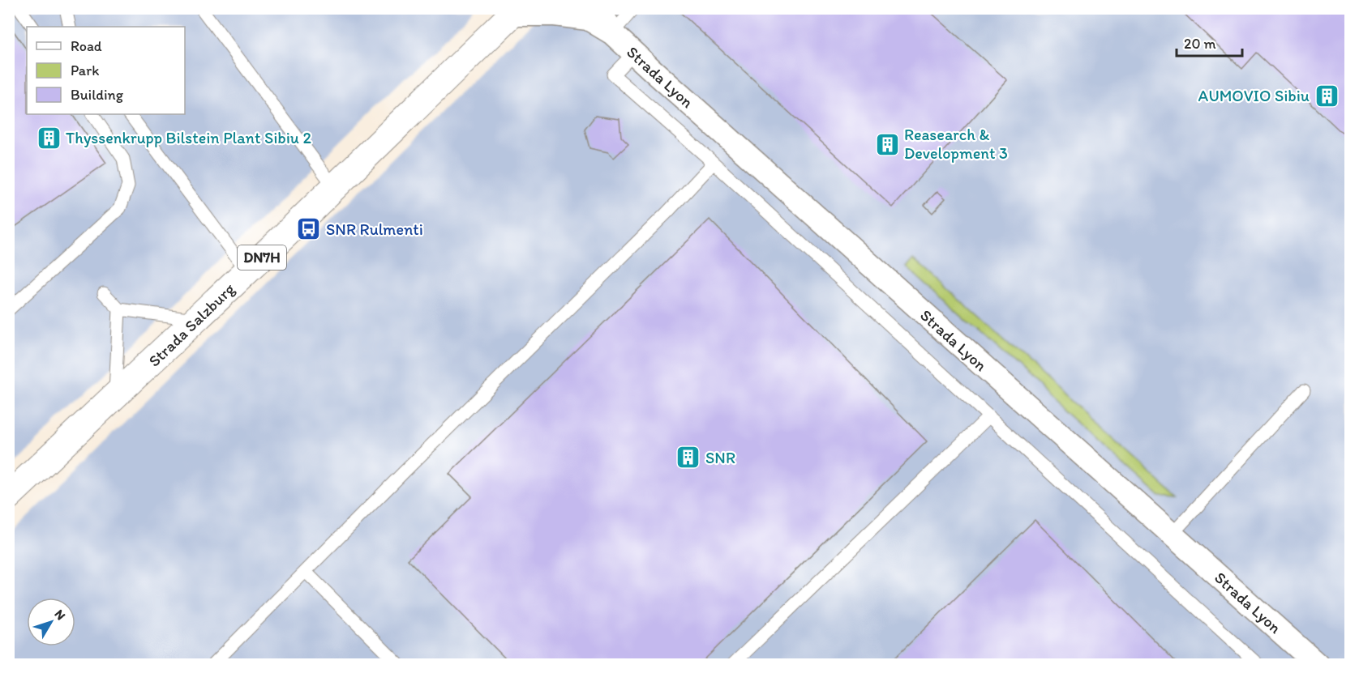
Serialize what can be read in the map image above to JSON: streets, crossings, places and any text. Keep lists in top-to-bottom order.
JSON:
{
  "streets": {
    "main road": ["DN7H", "Strada Salzburg"],
    "street": ["Strada Lyon"]
  },
  "places": {
    "building": [
      "AUMOVIO Sibiu",
      "Thyssenkrupp Bilstein Plant Sibiu 2",
      "Reasearch & Development 3",
      "SNR"
    ],
    "bus stop": ["SNR Rulmenti"]
  },
  "legend": ["Road", "Park", "Building"],
  "scale_bar": "20 m",
  "north": "top right"
}
